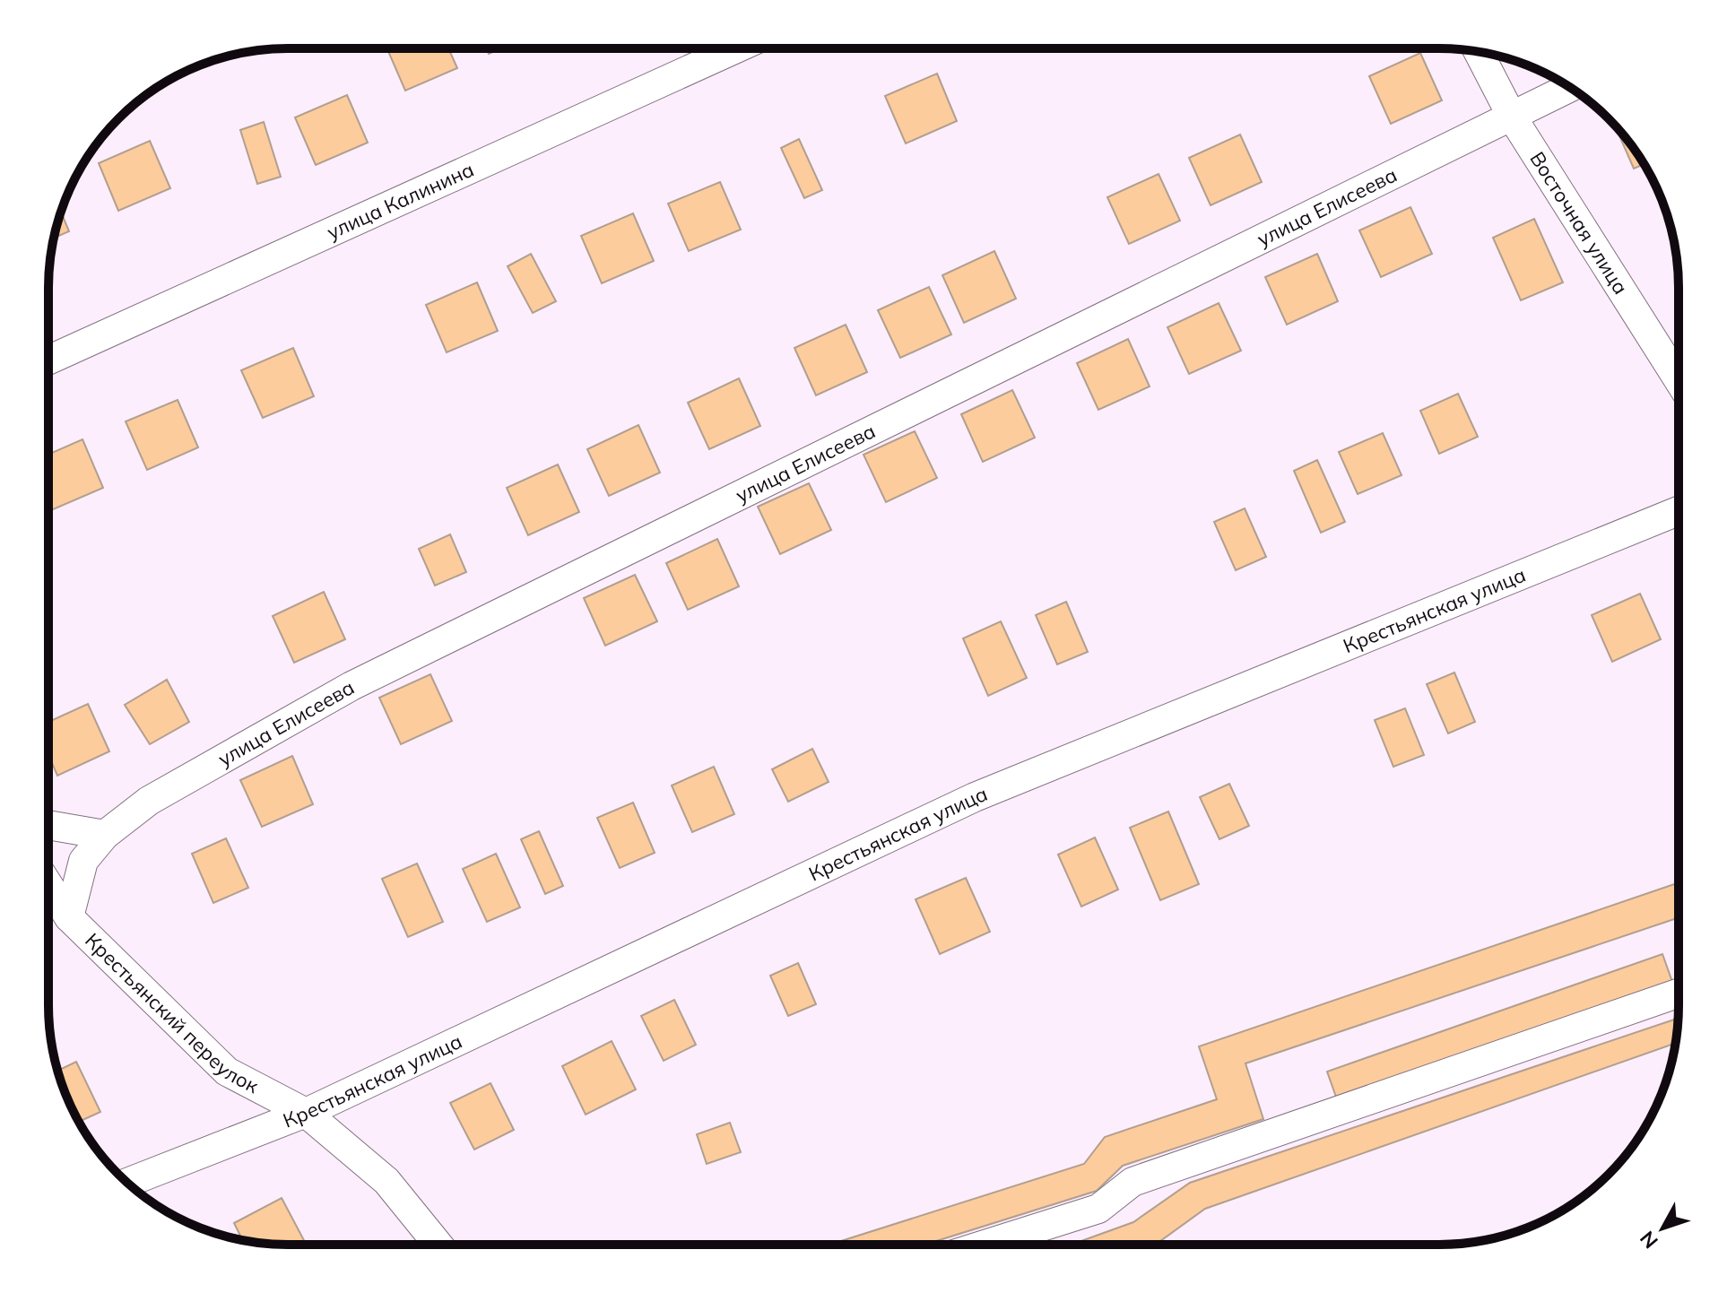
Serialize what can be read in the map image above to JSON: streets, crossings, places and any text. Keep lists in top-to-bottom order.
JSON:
{
  "streets": {
    "street": [
      "улица Калинина",
      "улица Елисеева",
      "Восточная улица",
      "Крестьянская улица",
      "Крестьянский переулок"
    ]
  },
  "crossings": [
    ["улица Елисеева", "Восточная улица"],
    ["улица Елисеева", "Крестьянский переулок"],
    ["Крестьянская улица", "Крестьянский переулок"]
  ],
  "north": "bottom left"
}
